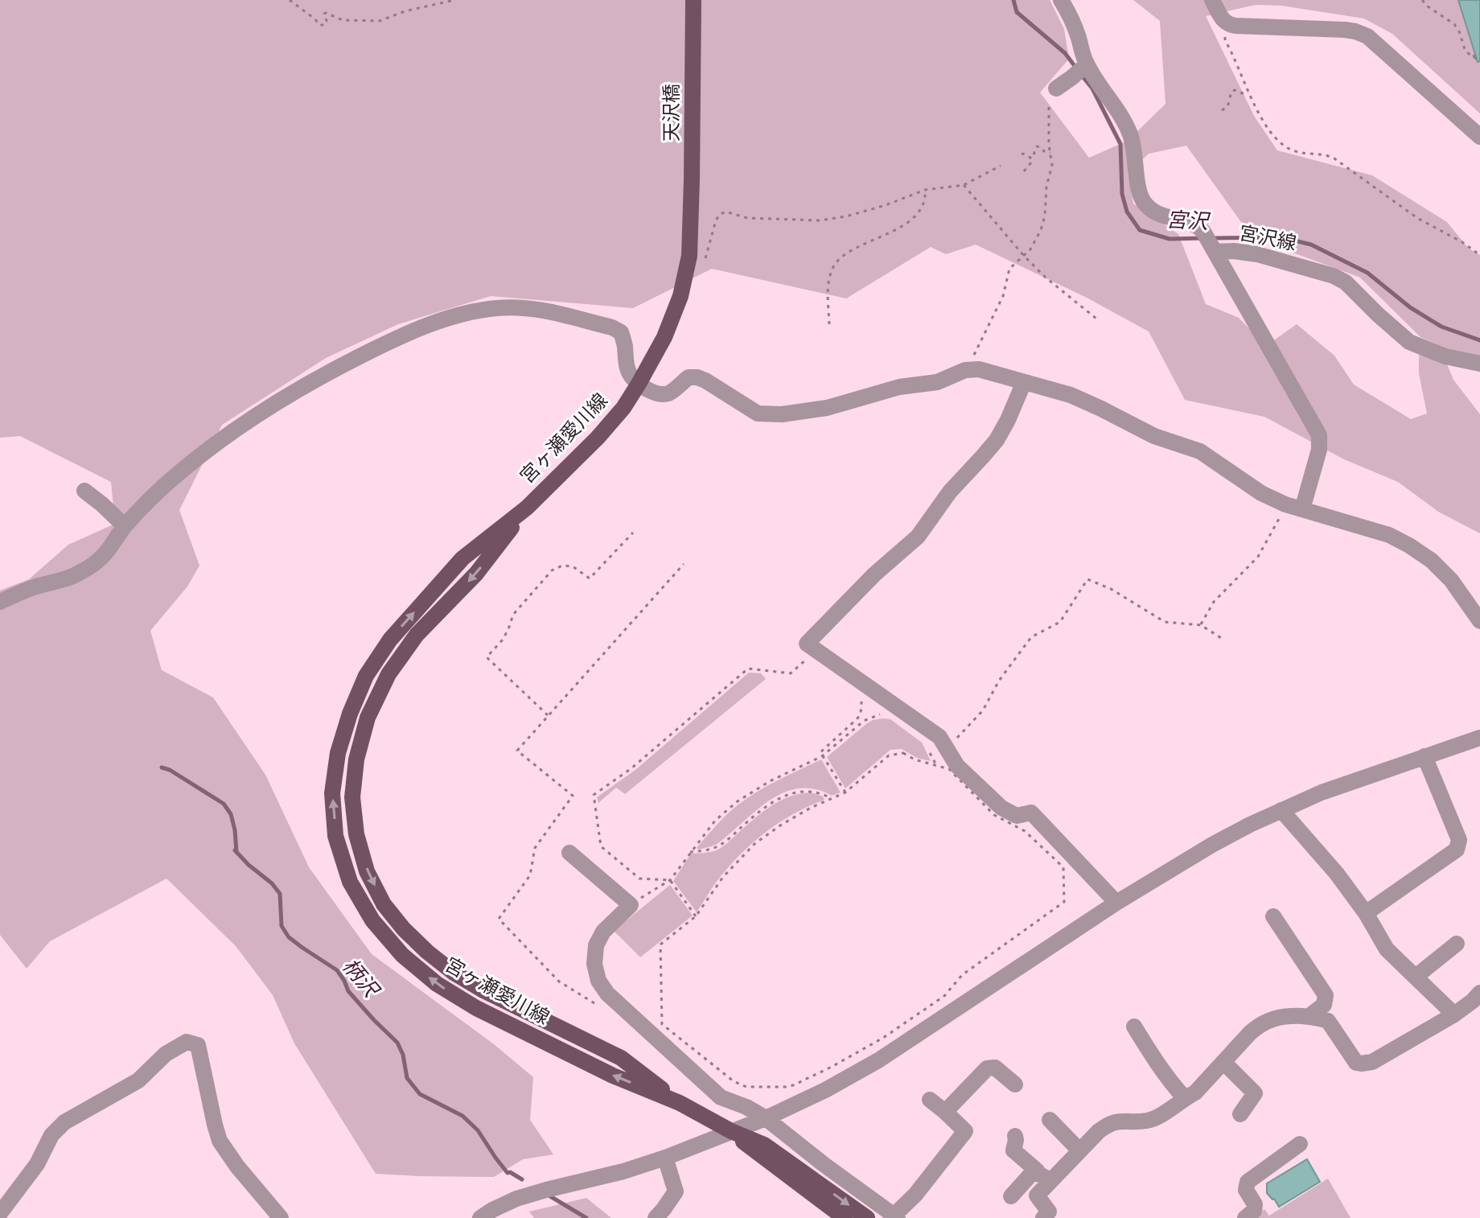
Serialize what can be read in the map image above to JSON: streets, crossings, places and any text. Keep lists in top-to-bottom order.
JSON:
{
  "streets": {
    "main road": ["天沢橋", "宮ヶ瀬愛川線"],
    "street": ["宮沢線"]
  },
  "crossings": [
    ["天沢橋", "宮ヶ瀬愛川線"]
  ],
  "water": ["宮沢", "柄沢"]
}
